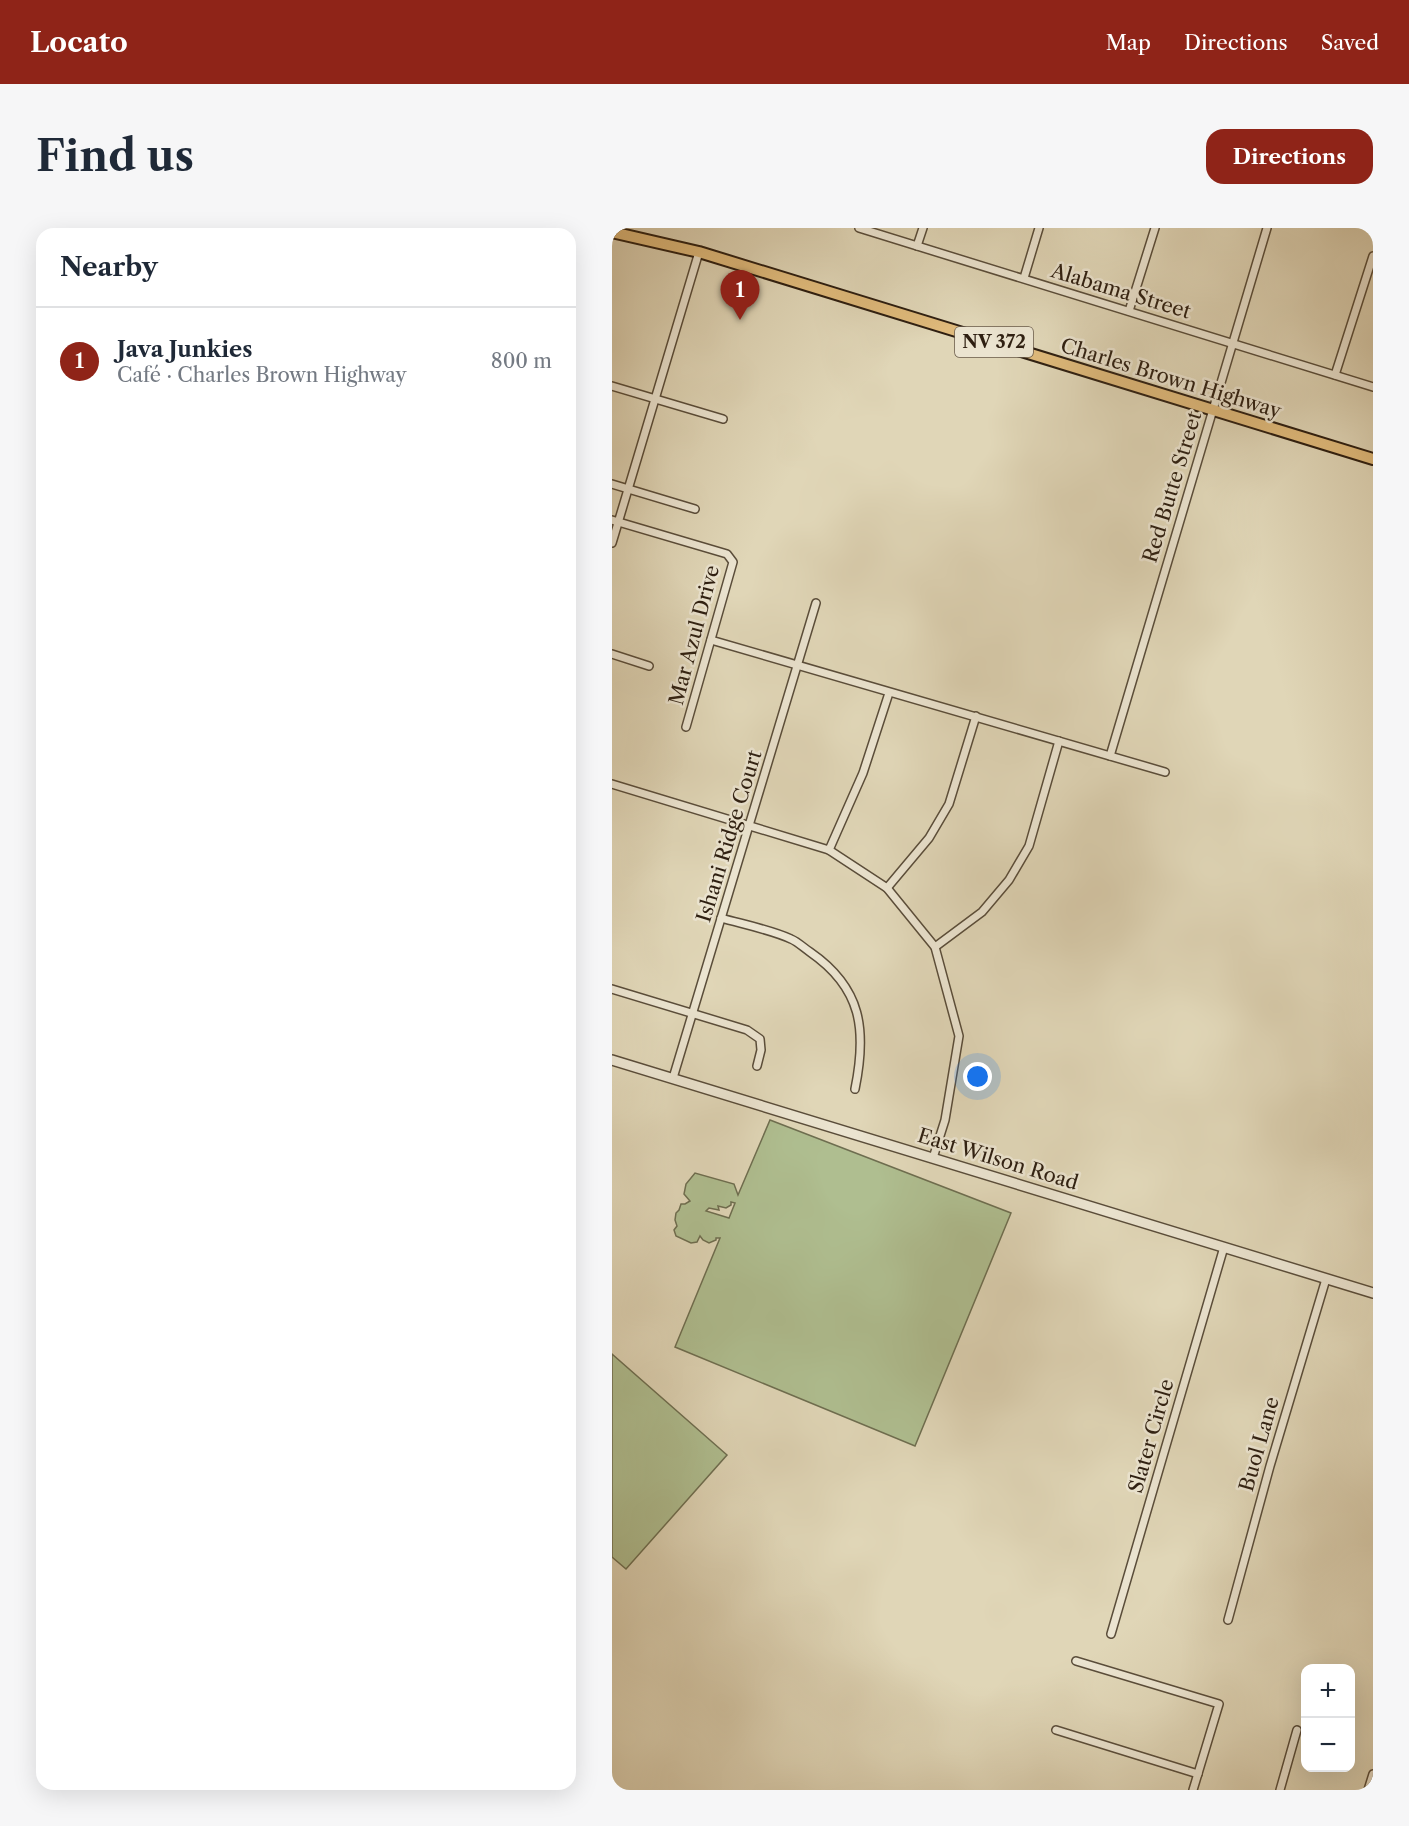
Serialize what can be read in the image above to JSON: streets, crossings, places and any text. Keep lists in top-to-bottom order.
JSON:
{
  "streets": {
    "main road": ["NV 372", "Charles Brown Highway"],
    "street": [
      "Alabama Street",
      "Red Butte Street",
      "Mar Azul Drive",
      "Ishani Ridge Court",
      "East Wilson Road",
      "Slater Circle",
      "Buol Lane"
    ]
  },
  "crossings": [
    ["Alabama Street", "Red Butte Street"],
    ["Charles Brown Highway", "Red Butte Street"],
    ["Ishani Ridge Court", "East Wilson Road"],
    ["East Wilson Road", "Slater Circle"],
    ["East Wilson Road", "Buol Lane"]
  ],
  "page": {
    "header": "Locato",
    "nav": ["Map", "Directions", "Saved"],
    "buttons": "Directions",
    "title": "Find us",
    "heading": "Nearby",
    "pins": "1",
    "list": [
      {
        "mark": "1",
        "name": "Java Junkies",
        "note": "Café · Charles Brown Highway",
        "value": "800 m"
      }
    ],
    "map_buttons": ["+", "−"]
  }
}
